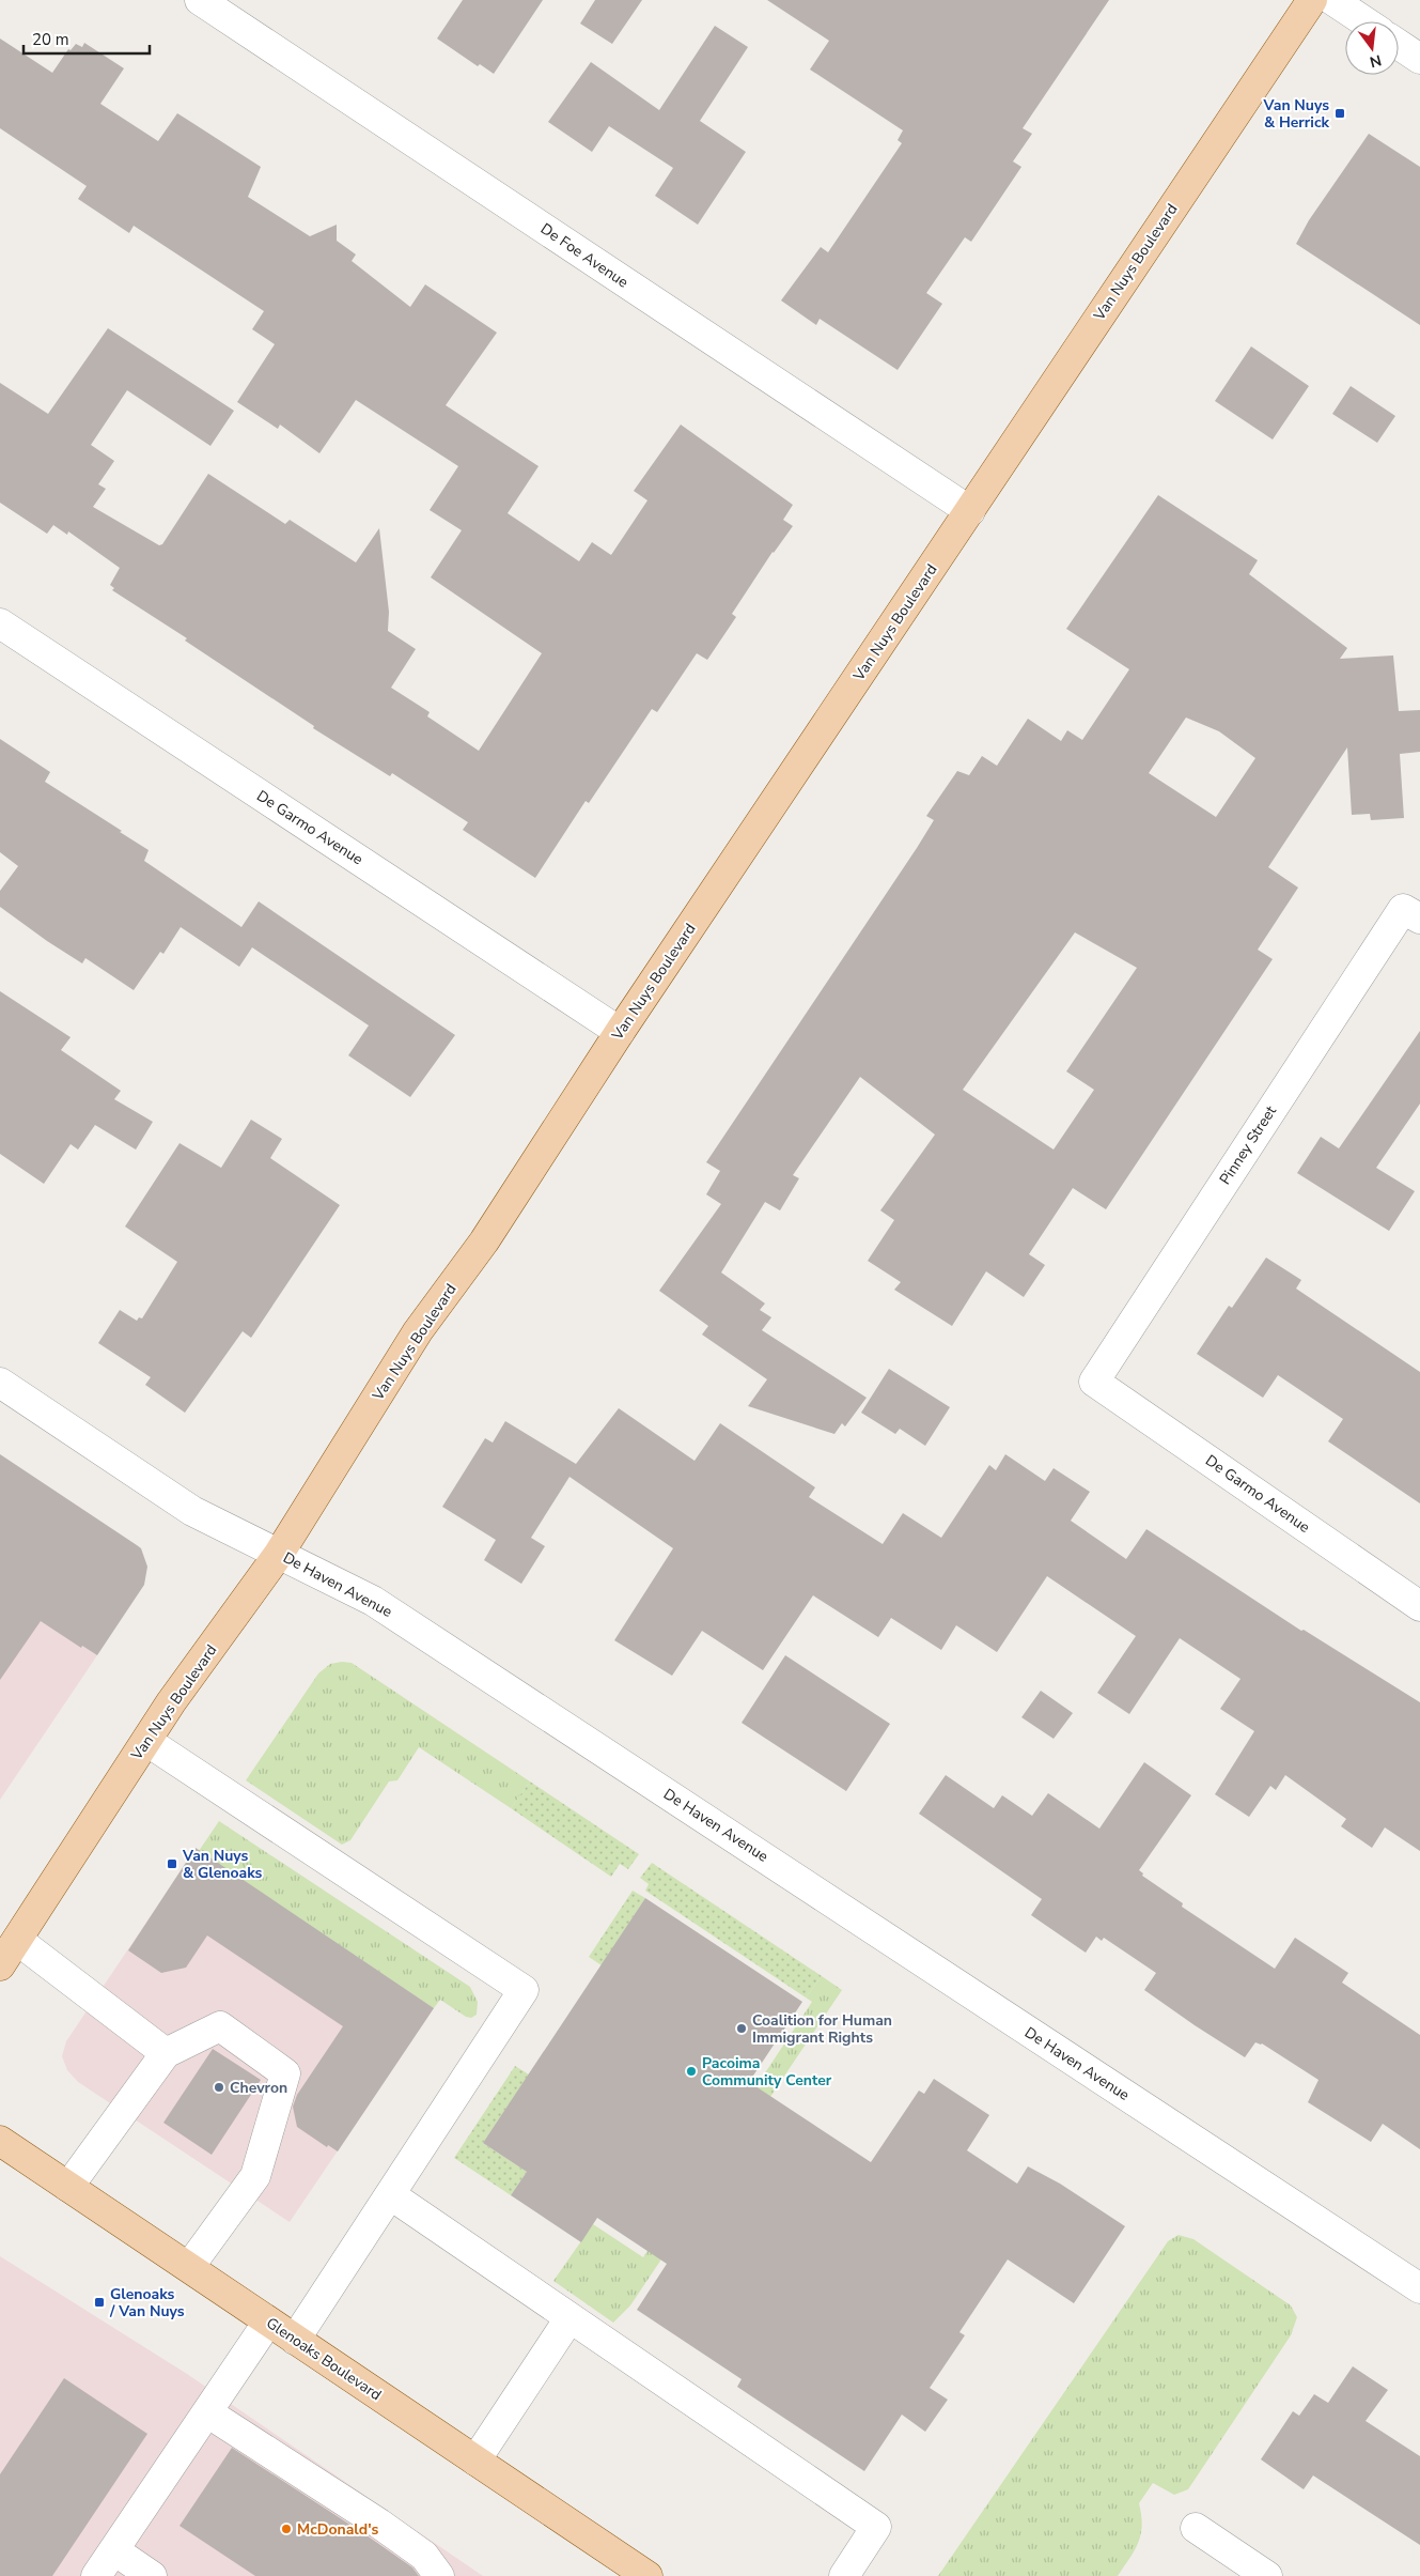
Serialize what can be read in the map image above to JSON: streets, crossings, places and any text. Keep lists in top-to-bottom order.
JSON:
{
  "streets": {
    "main road": ["Van Nuys Boulevard", "Glenoaks Boulevard"],
    "street": [
      "De Foe Avenue",
      "De Garmo Avenue",
      "Pinney Street",
      "De Haven Avenue"
    ]
  },
  "crossings": [
    ["De Foe Avenue", "Van Nuys Boulevard"],
    ["Van Nuys Boulevard", "De Garmo Avenue"],
    ["Van Nuys Boulevard", "De Haven Avenue"],
    ["De Garmo Avenue", "Pinney Street"]
  ],
  "places": {
    "transit": ["Van Nuys & Herrick", "Van Nuys & Glenoaks", "Glenoaks / Van Nuys"],
    "other": [
      "Coalition for Human Immigrant Rights",
      "Pacoima Community Center",
      "Chevron",
      "McDonald's"
    ]
  },
  "scale_bar": "20 m",
  "north": "bottom"
}
